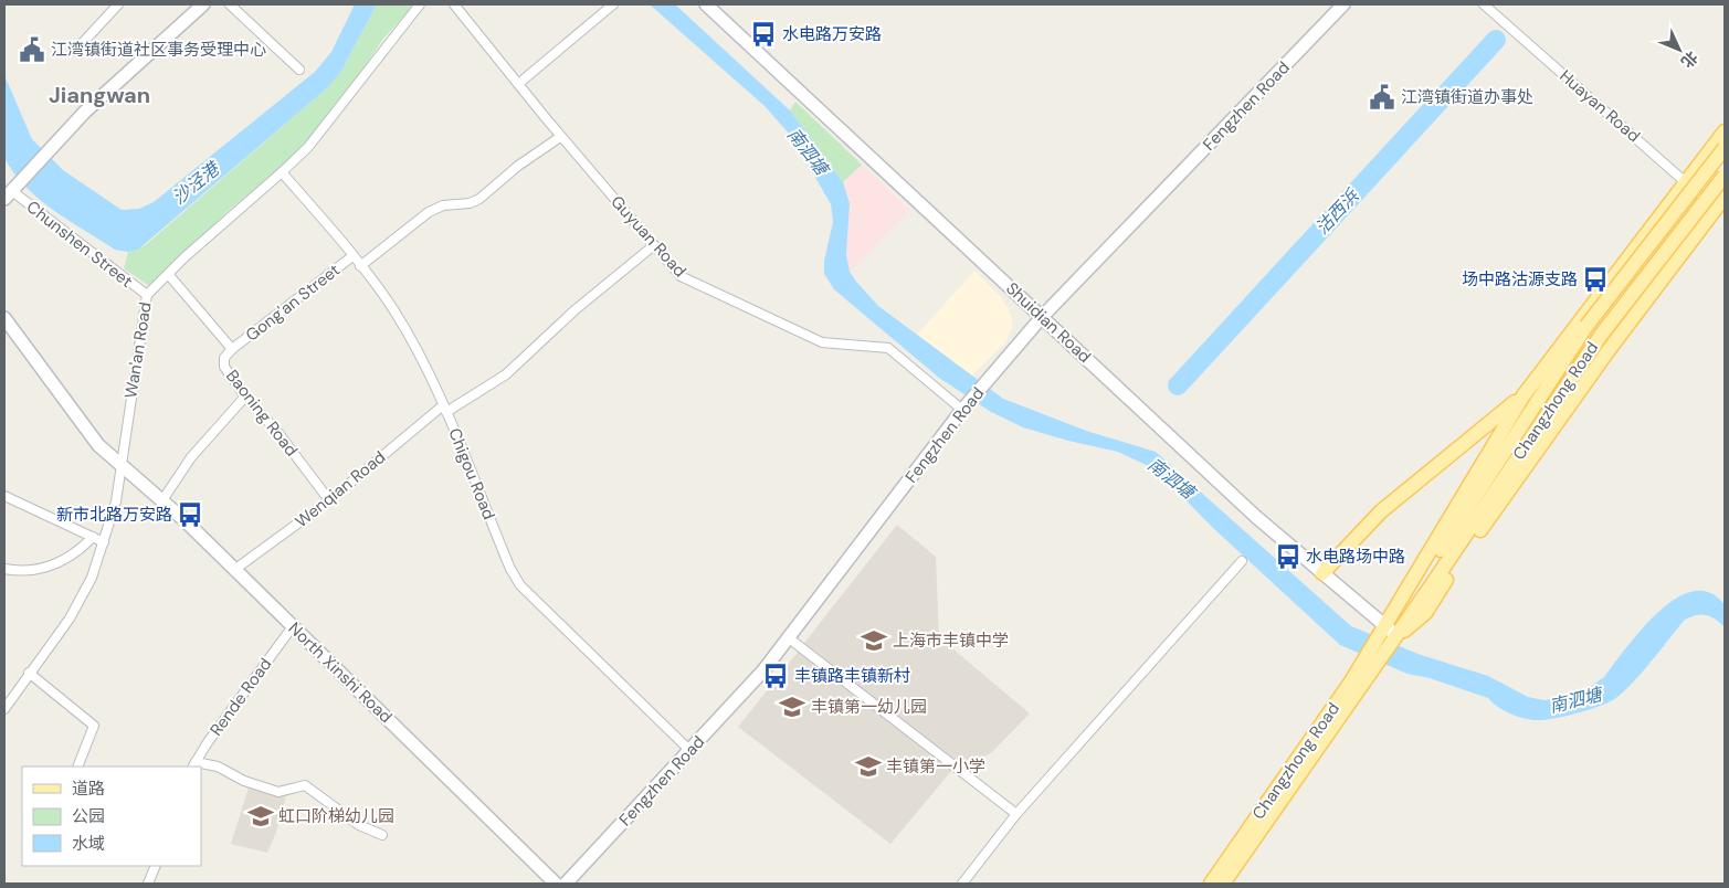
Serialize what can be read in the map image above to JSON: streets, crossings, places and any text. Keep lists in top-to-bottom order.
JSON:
{
  "streets": {
    "main road": ["Changzhong Road"],
    "street": [
      "Fengzhen Road",
      "Huayan Road",
      "Guyuan Road",
      "Chunshen Street",
      "Gong'an Street",
      "Shuidian Road",
      "Wan'an Road",
      "Baoning Road",
      "Chigou Road",
      "Wenqian Road",
      "North Xinshi Road",
      "Rende Road"
    ]
  },
  "crossings": [
    ["Fengzhen Road", "Guyuan Road"],
    ["Fengzhen Road", "Shuidian Road"],
    ["Fengzhen Road", "Chigou Road"],
    ["Huayan Road", "Changzhong Road"],
    ["Guyuan Road", "Gong'an Street"],
    ["Guyuan Road", "Wenqian Road"],
    ["Chunshen Street", "Wan'an Road"],
    ["Gong'an Street", "Baoning Road"],
    ["Gong'an Street", "Chigou Road"],
    ["Shuidian Road", "Changzhong Road"],
    ["Wan'an Road", "Baoning Road"],
    ["Wan'an Road", "Chigou Road"],
    ["Wan'an Road", "North Xinshi Road"],
    ["Baoning Road", "Wenqian Road"],
    ["Chigou Road", "Wenqian Road"],
    ["Wenqian Road", "North Xinshi Road"],
    ["North Xinshi Road", "Rende Road"]
  ],
  "districts": ["Jiangwan"],
  "water": ["南泗塘", "沙泾港", "沽西浜"],
  "places": {
    "bus stop": [
      "水电路万安路",
      "场中路沽源支路",
      "新市北路万安路",
      "水电路场中路",
      "丰镇路丰镇新村"
    ],
    "public building": ["江湾镇街道社区事务受理中心", "江湾镇街道办事处"],
    "school or university": [
      "上海市丰镇中学",
      "丰镇第一幼儿园",
      "丰镇第一小学",
      "虹口阶梯幼儿园"
    ]
  },
  "legend": ["道路", "公园", "水域"],
  "north": "bottom right"
}
